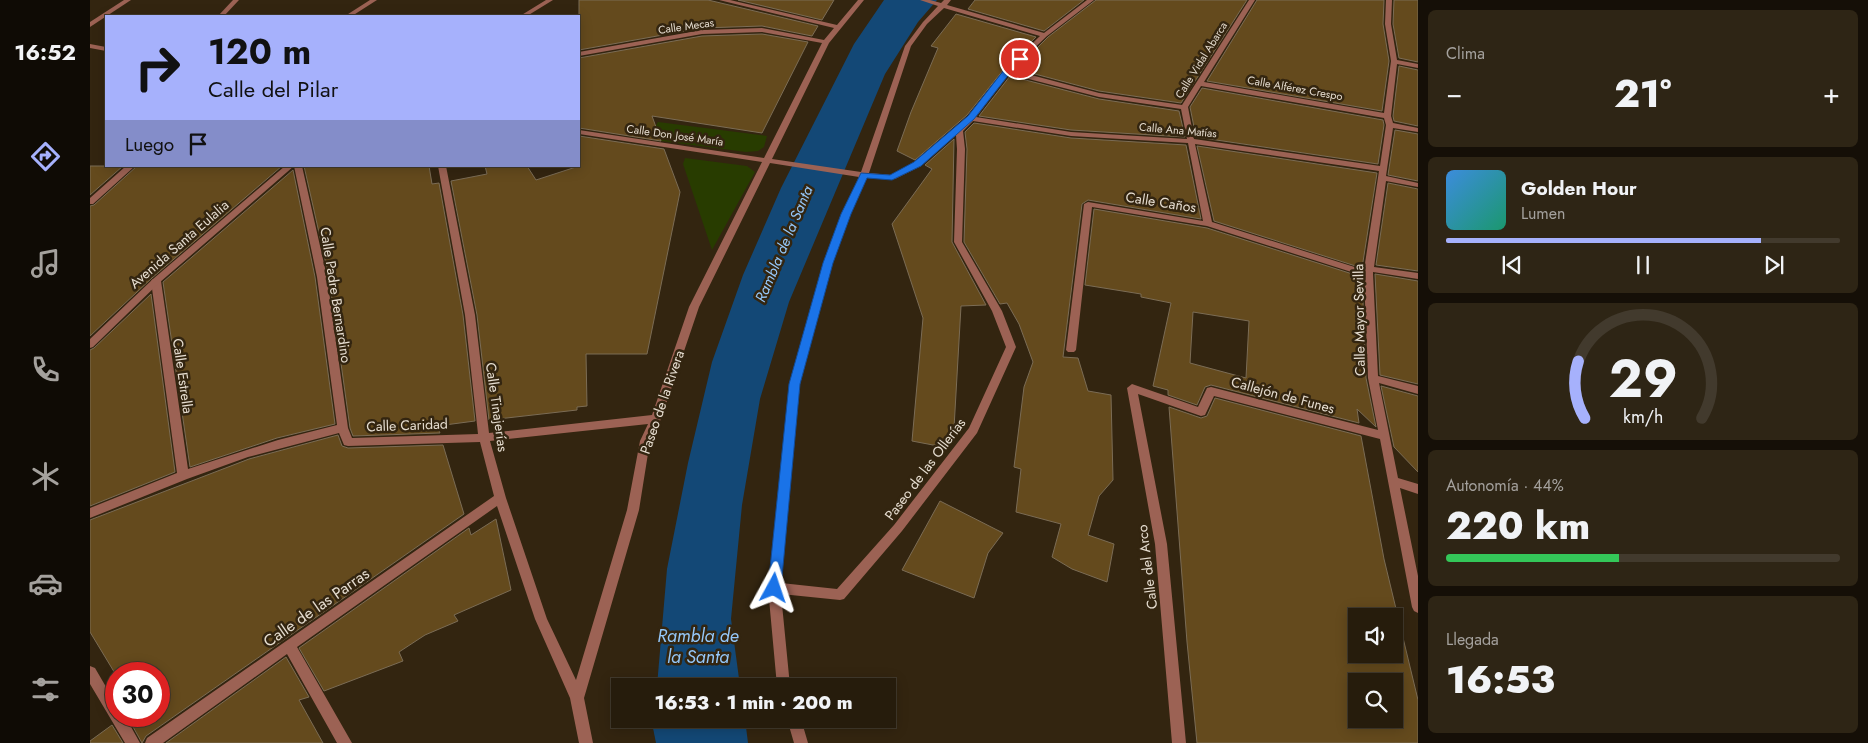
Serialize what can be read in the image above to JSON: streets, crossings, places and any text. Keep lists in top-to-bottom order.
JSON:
{
  "streets": {
    "street": [
      "Calle Mecas",
      "Calle Vidal Abarca",
      "Calle Alférez Crespo",
      "Calle Ana Matías",
      "Calle Don José María",
      "Calle Caños",
      "Avenida Santa Eulalia",
      "Calle Padre Bernardino",
      "Calle Mayor Sevilla",
      "Calle Estrella",
      "Callejón de Funes",
      "Paseo de la Rivera",
      "Calle Tinajerías",
      "Calle Caridad",
      "Paseo de las Ollerías",
      "Calle del Arco",
      "Calle de las Parras"
    ]
  },
  "crossings": [
    ["Calle Mecas", "Paseo de la Rivera"],
    ["Calle Vidal Abarca", "Calle Alférez Crespo"],
    ["Calle Vidal Abarca", "Calle Ana Matías"],
    ["Calle Vidal Abarca", "Calle Caños"],
    ["Calle Alférez Crespo", "Calle Mayor Sevilla"],
    ["Calle Ana Matías", "Calle Don José María"],
    ["Calle Ana Matías", "Calle Mayor Sevilla"],
    ["Calle Ana Matías", "Paseo de las Ollerías"],
    ["Calle Don José María", "Paseo de la Rivera"],
    ["Calle Don José María", "Paseo de las Ollerías"],
    ["Calle Caños", "Calle Mayor Sevilla"],
    ["Avenida Santa Eulalia", "Calle Estrella"],
    ["Calle Padre Bernardino", "Calle Caridad"],
    ["Calle Mayor Sevilla", "Callejón de Funes"],
    ["Callejón de Funes", "Calle del Arco"],
    ["Paseo de la Rivera", "Calle Tinajerías"],
    ["Paseo de la Rivera", "Calle Caridad"],
    ["Calle Tinajerías", "Calle Caridad"],
    ["Calle Tinajerías", "Calle de las Parras"]
  ],
  "water": ["Rambla de la Santa"],
  "page": {
    "tabs": "16:52",
    "tile": [
      "Clima",
      ["Autonomía · 44%", "220 km"],
      ["Llegada", "16:53"]
    ],
    "turn": ["120 m", "Calle del Pilar"],
    "heat": ["−", "21°", "+"],
    "then": "Luego",
    "song": ["Golden Hour", "Lumen"],
    "limit": "30",
    "trip": "16:53 · 1 min · 200 m",
    "gauge": ["29", "km/h"]
  }
}
